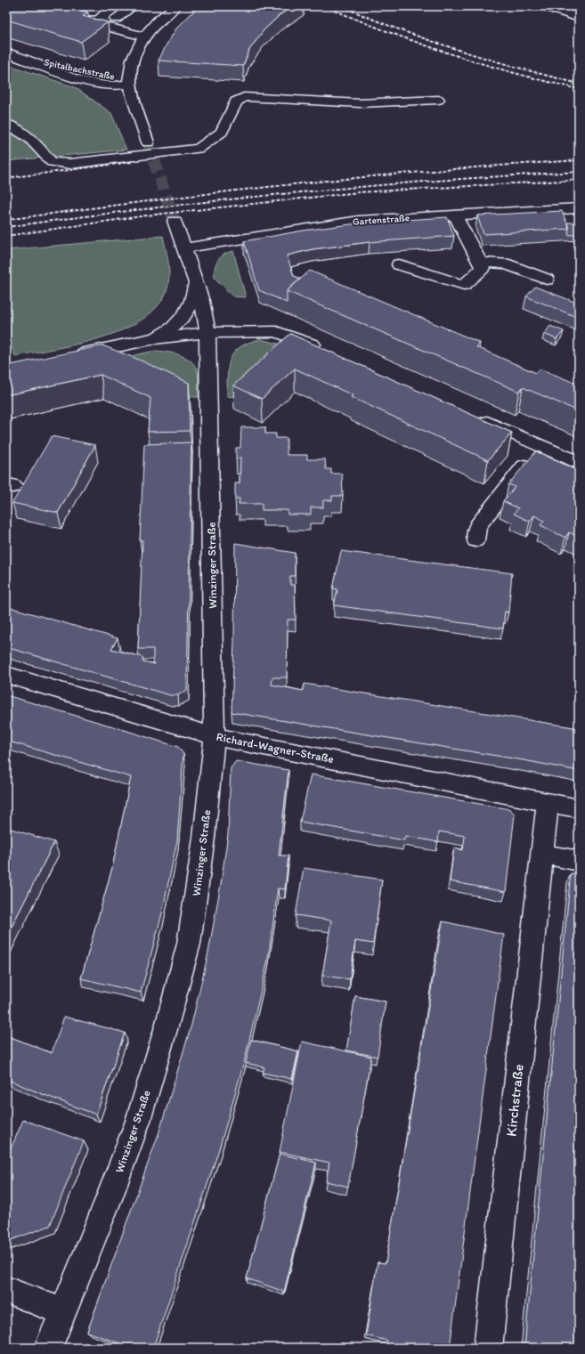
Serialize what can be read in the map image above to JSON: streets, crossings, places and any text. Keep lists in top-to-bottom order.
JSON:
{
  "streets": {
    "street": [
      "Spitalbachstraße",
      "Gartenstraße",
      "Winzinger Straße",
      "Richard-Wagner-Straße",
      "Kirchstraße"
    ]
  },
  "crossings": [
    ["Winzinger Straße", "Richard-Wagner-Straße"]
  ]
}
